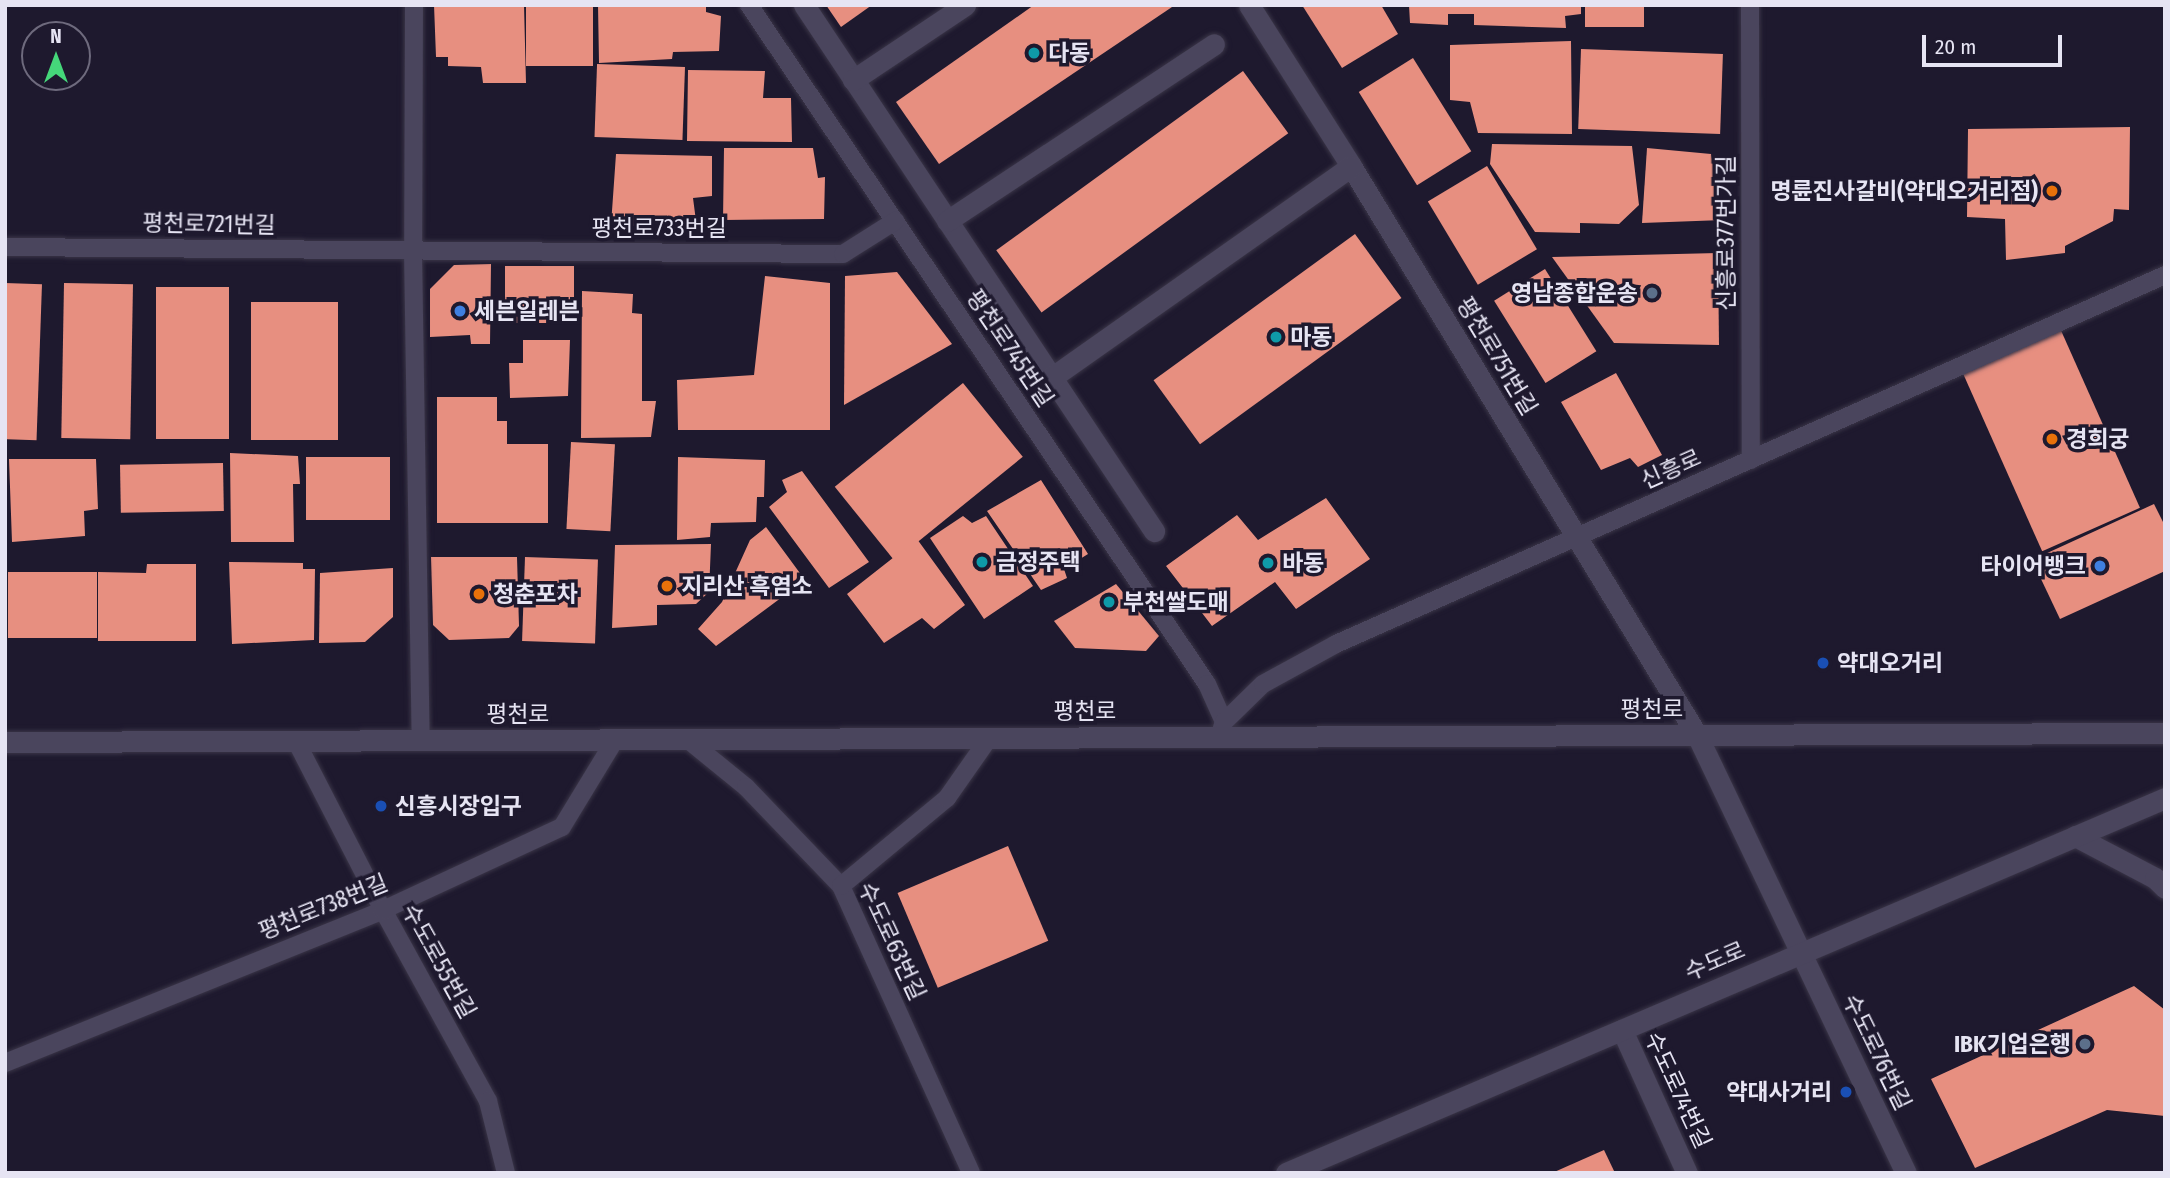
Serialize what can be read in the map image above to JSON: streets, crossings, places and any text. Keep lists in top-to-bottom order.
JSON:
{
  "streets": {
    "street": [
      "평천로751번길",
      "평천로",
      "수도로",
      "수도로76번길",
      "수도로74번길"
    ],
    "lane": [
      "평천로721번길",
      "평천로733번길",
      "신흥로377번가길",
      "평천로745번길",
      "신흥로",
      "평천로738번길",
      "수도로63번길",
      "수도로55번길"
    ]
  },
  "crossings": [
    ["평천로721번길", "평천로733번길"],
    ["평천로733번길", "평천로745번길"],
    ["신흥로377번가길", "신흥로"],
    ["평천로745번길", "신흥로"],
    ["평천로745번길", "평천로"],
    ["평천로751번길", "신흥로"],
    ["평천로751번길", "평천로"],
    ["평천로751번길", "수도로76번길"],
    ["신흥로", "평천로"],
    ["평천로", "평천로738번길"],
    ["평천로", "수도로63번길"],
    ["평천로", "수도로55번길"],
    ["평천로", "수도로76번길"],
    ["평천로738번길", "수도로55번길"],
    ["수도로", "수도로76번길"],
    ["수도로", "수도로74번길"]
  ],
  "places": [
    "다동",
    "명륜진사갈비(약대오거리점)",
    "영남종합운송",
    "세븐일레븐",
    "마동",
    "경희궁",
    "금정주택",
    "바동",
    "타이어뱅크",
    "지리산 흑염소",
    "청춘포차",
    "부천쌀도매",
    "약대오거리",
    "신흥시장입구",
    "IBK기업은행",
    "약대사거리"
  ],
  "scale_bar": "20 m",
  "north": "top"
}
